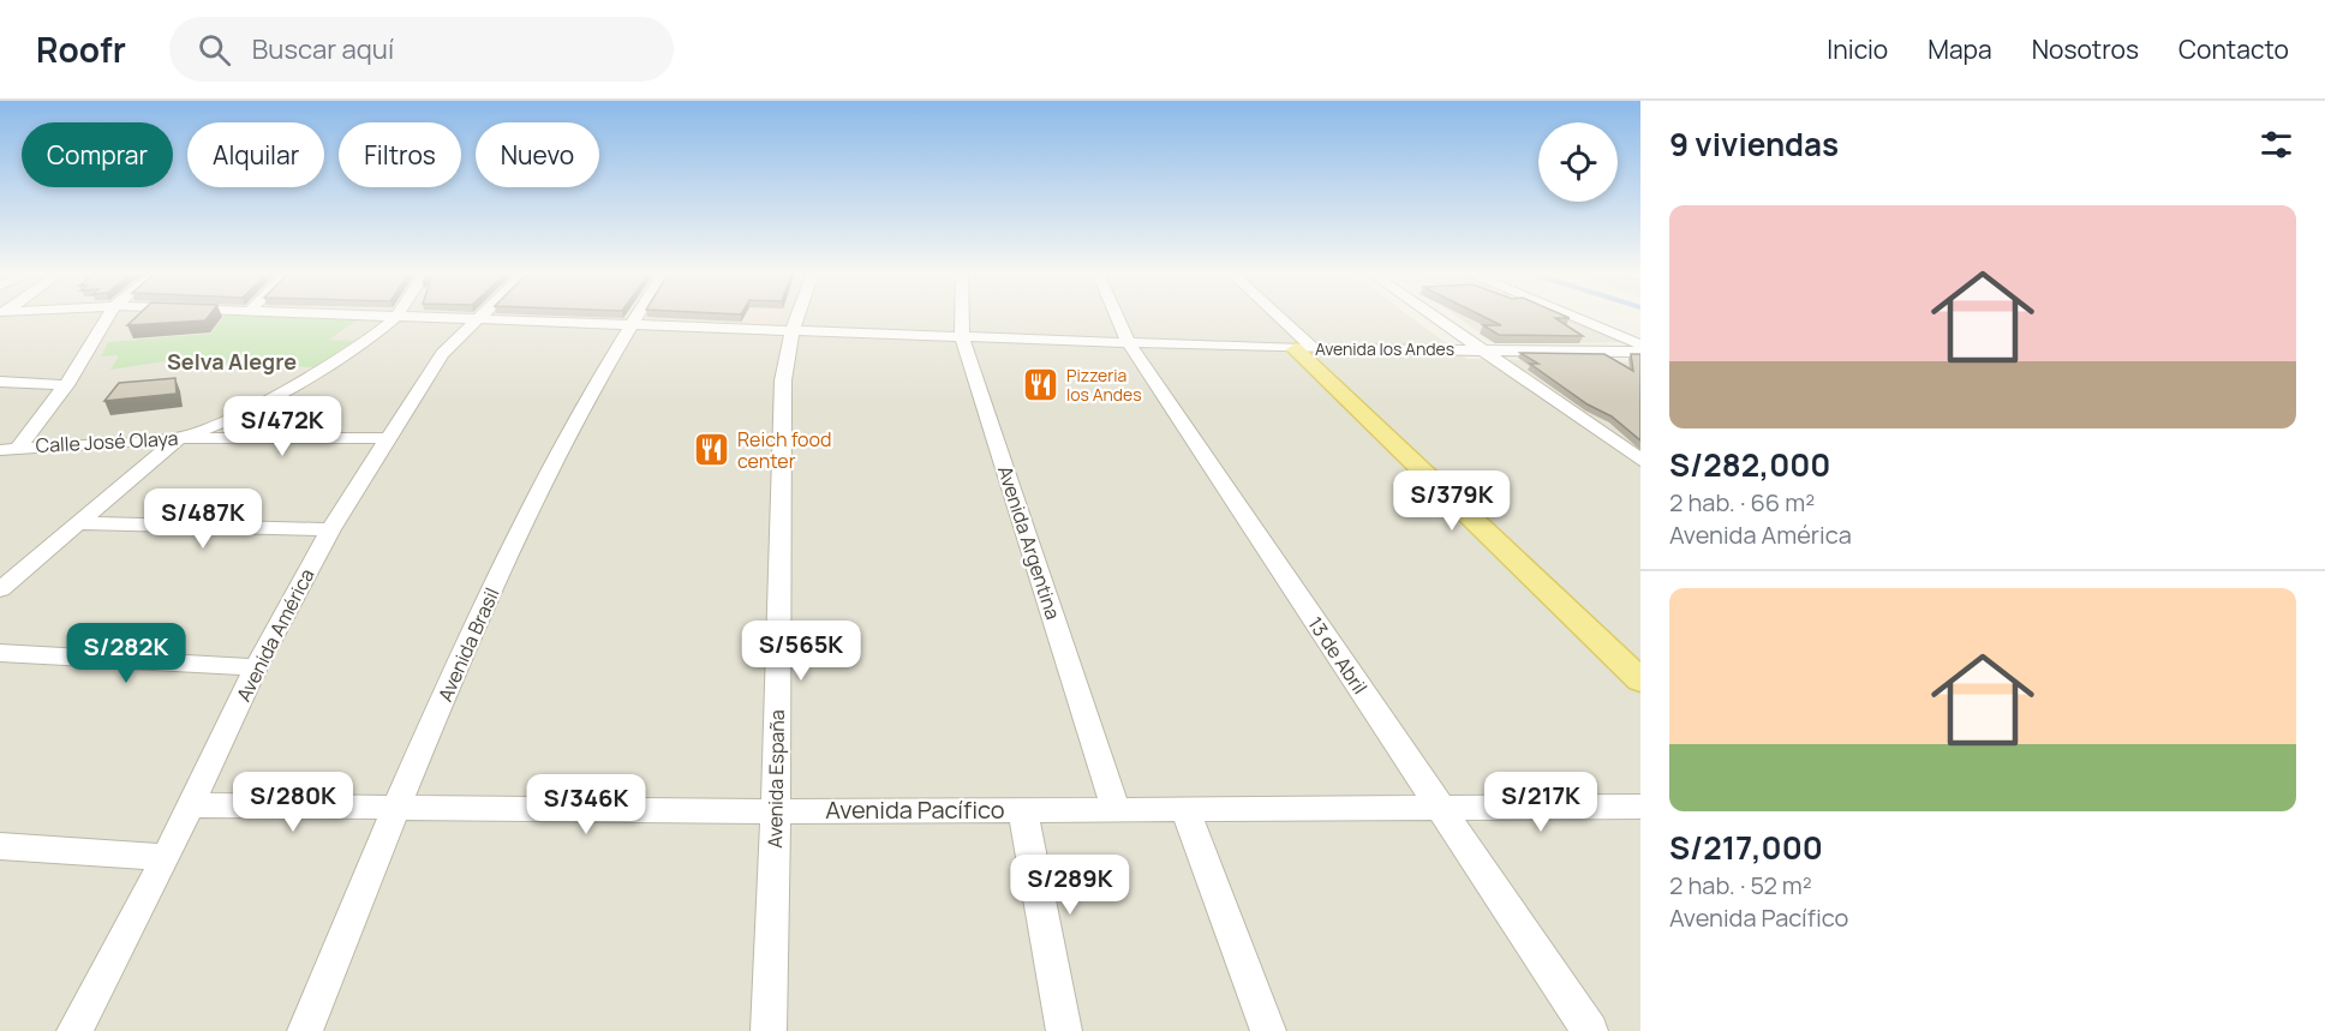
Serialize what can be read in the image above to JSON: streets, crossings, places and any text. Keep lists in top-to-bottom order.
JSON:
{
  "streets": {
    "street": [
      "Avenida los Andes",
      "Calle José Olaya",
      "Avenida Argentina",
      "Avenida América",
      "Avenida Brasil",
      "13 de Abril",
      "Avenida España",
      "Avenida Pacífico"
    ]
  },
  "crossings": [
    ["Avenida los Andes", "Avenida Argentina"],
    ["Avenida los Andes", "Avenida América"],
    ["Avenida los Andes", "Avenida Brasil"],
    ["Avenida los Andes", "13 de Abril"],
    ["Avenida los Andes", "Avenida España"],
    ["Calle José Olaya", "Avenida América"],
    ["Avenida Argentina", "Avenida Pacífico"],
    ["Avenida América", "Avenida Pacífico"],
    ["Avenida Brasil", "Avenida Pacífico"],
    ["13 de Abril", "Avenida Pacífico"],
    ["Avenida España", "Avenida Pacífico"]
  ],
  "districts": ["Selva Alegre"],
  "places": {
    "restaurant": ["Pizzeria los Andes", "Reich food center"]
  },
  "page": {
    "header": "Roofr",
    "search": "Buscar aquí",
    "nav": [
      "Inicio",
      "Mapa",
      "Nosotros",
      "Contacto"
    ],
    "heading": "9 viviendas",
    "chip": [
      "Comprar",
      "Alquilar",
      "Filtros",
      "Nuevo"
    ],
    "list": [
      {
        "name": "S/282,000",
        "note": "2 hab. · 66 m² · Avenida América"
      },
      {
        "name": "S/217,000",
        "note": "2 hab. · 52 m² · Avenida Pacífico"
      }
    ],
    "price": [
      "S/472K",
      "S/379K",
      "S/487K",
      "S/565K",
      "S/282K",
      "S/280K",
      "S/217K",
      "S/346K",
      "S/289K"
    ]
  }
}
